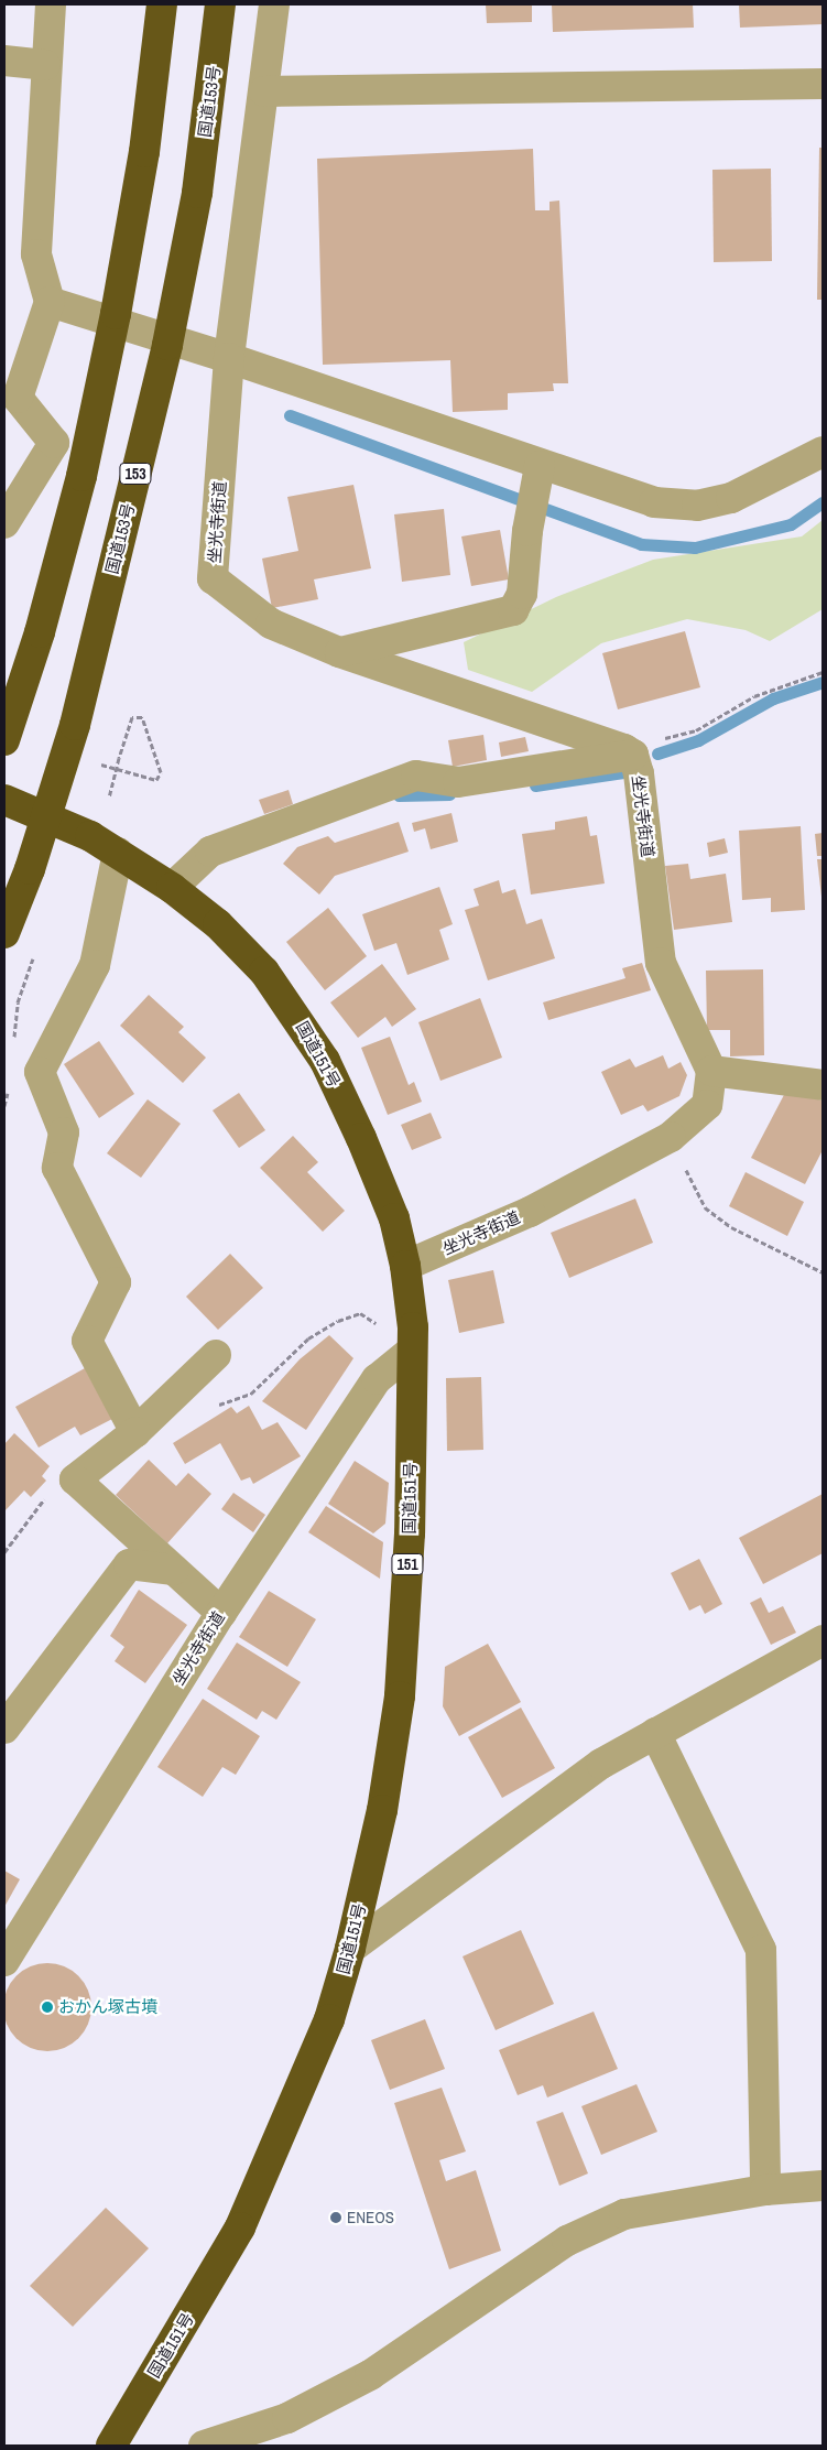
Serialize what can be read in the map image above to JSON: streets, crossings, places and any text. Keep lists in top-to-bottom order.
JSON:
{
  "streets": {
    "highway": [
      "国道153号",
      "153",
      "国道151号",
      "151"
    ],
    "street": ["坐光寺街道"]
  },
  "crossings": [
    ["坐光寺街道", "国道151号"]
  ],
  "places": ["おかん塚古墳", "ENEOS"]
}
